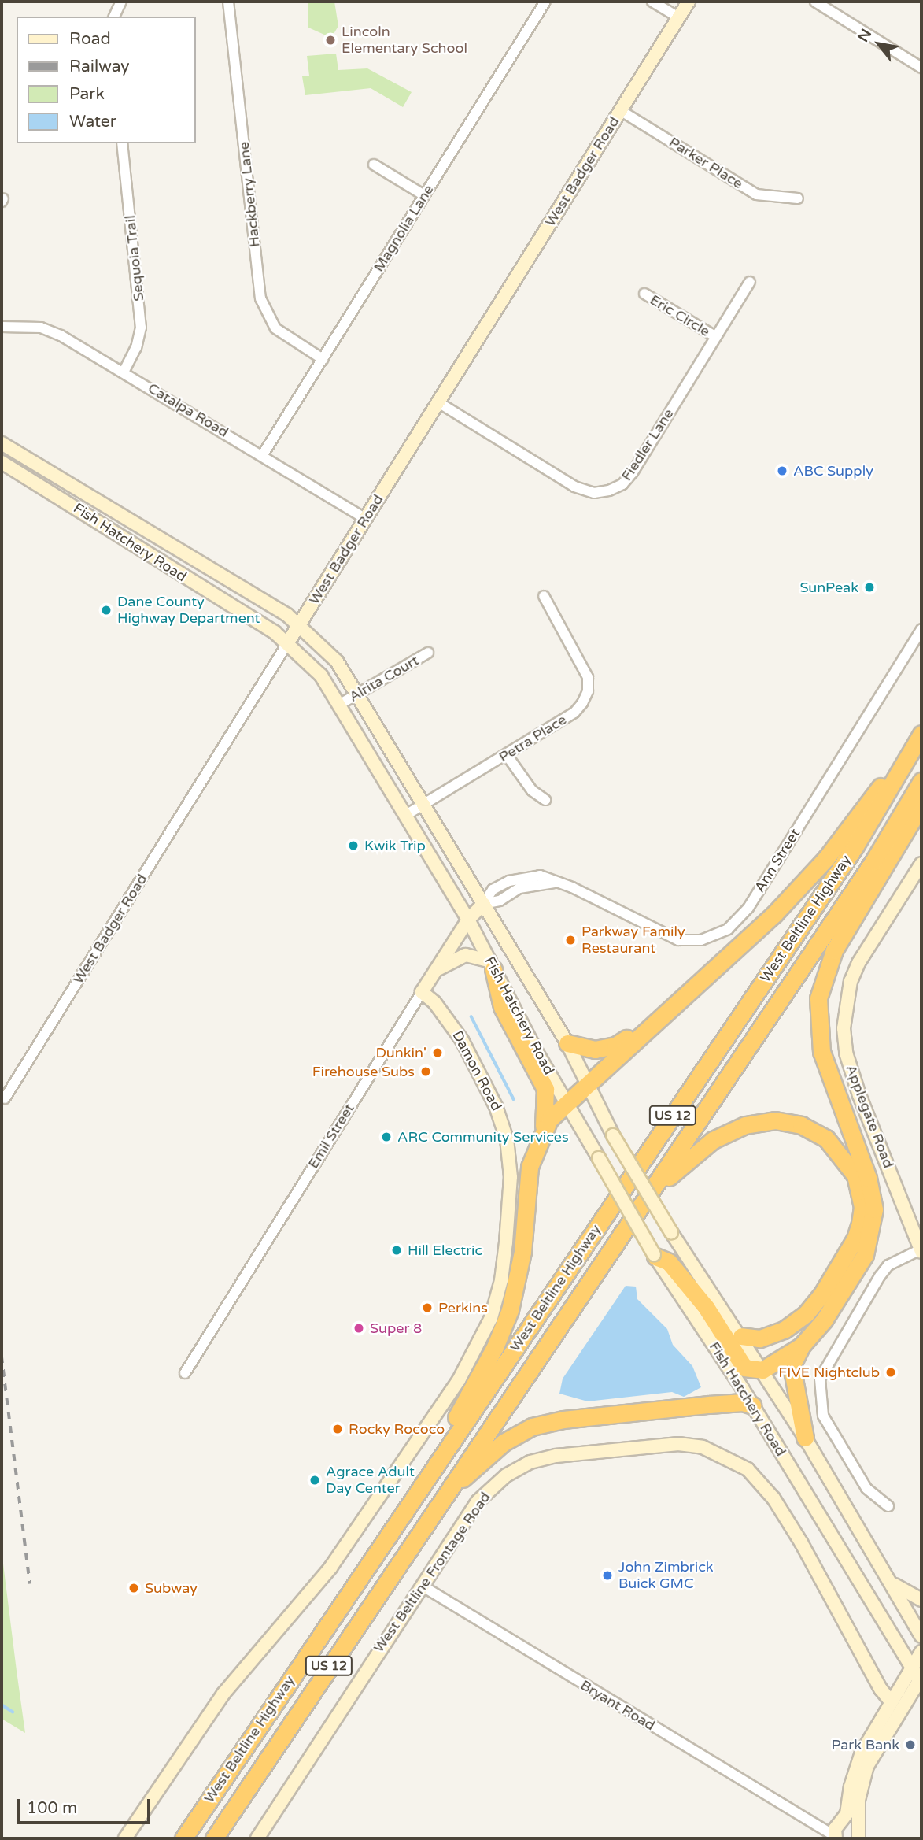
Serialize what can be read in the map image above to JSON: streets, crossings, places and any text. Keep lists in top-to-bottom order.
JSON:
{
  "streets": {
    "highway": ["West Beltline Highway", "US 12"],
    "street": [
      "Parker Place",
      "West Badger Road",
      "Hackberry Lane",
      "Magnolia Lane",
      "Sequoia Trail",
      "Eric Circle",
      "Catalpa Road",
      "Fiedler Lane",
      "Fish Hatchery Road",
      "Alrita Court",
      "Petra Place",
      "Ann Street",
      "Damon Road",
      "Applegate Road",
      "Emil Street",
      "West Beltline Frontage Road",
      "Bryant Road"
    ]
  },
  "crossings": [
    ["Parker Place", "West Badger Road"],
    ["West Badger Road", "Catalpa Road"],
    ["West Badger Road", "Fiedler Lane"],
    ["West Badger Road", "Fish Hatchery Road"],
    ["Hackberry Lane", "Magnolia Lane"],
    ["Magnolia Lane", "Catalpa Road"],
    ["Sequoia Trail", "Catalpa Road"],
    ["Eric Circle", "Fiedler Lane"],
    ["Fish Hatchery Road", "Alrita Court"],
    ["Fish Hatchery Road", "Petra Place"],
    ["Fish Hatchery Road", "Ann Street"],
    ["Fish Hatchery Road", "Emil Street"],
    ["Ann Street", "Emil Street"],
    ["Damon Road", "Emil Street"],
    ["West Beltline Frontage Road", "Bryant Road"]
  ],
  "places": [
    "Lincoln Elementary School",
    "ABC Supply",
    "SunPeak",
    "Dane County Highway Department",
    "Kwik Trip",
    "Parkway Family Restaurant",
    "Dunkin'",
    "Firehouse Subs",
    "ARC Community Services",
    "Hill Electric",
    "Perkins",
    "Super 8",
    "FIVE Nightclub",
    "Rocky Rococo",
    "Agrace Adult Day Center",
    "John Zimbrick Buick GMC",
    "Subway",
    "Park Bank"
  ],
  "legend": [
    "Road",
    "Railway",
    "Park",
    "Water"
  ],
  "scale_bar": "100 m",
  "north": "top left"
}
